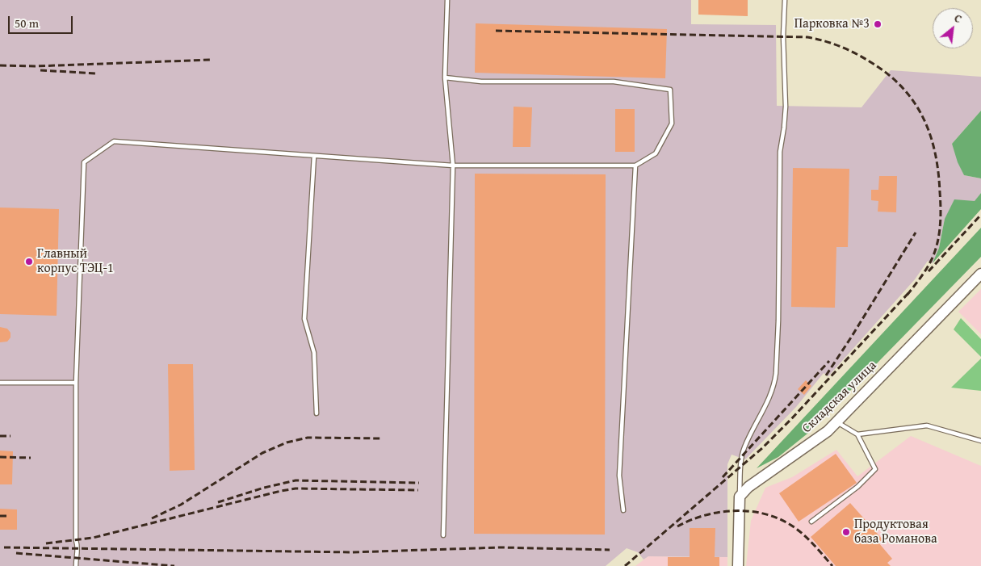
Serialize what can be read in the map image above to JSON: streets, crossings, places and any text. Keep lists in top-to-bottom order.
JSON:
{
  "streets": {
    "street": ["Складская улица"]
  },
  "places": ["Парковка №3", "Главный корпус ТЭЦ-1", "Продуктовая база Романова"],
  "scale_bar": "50 m",
  "north": "top right"
}
